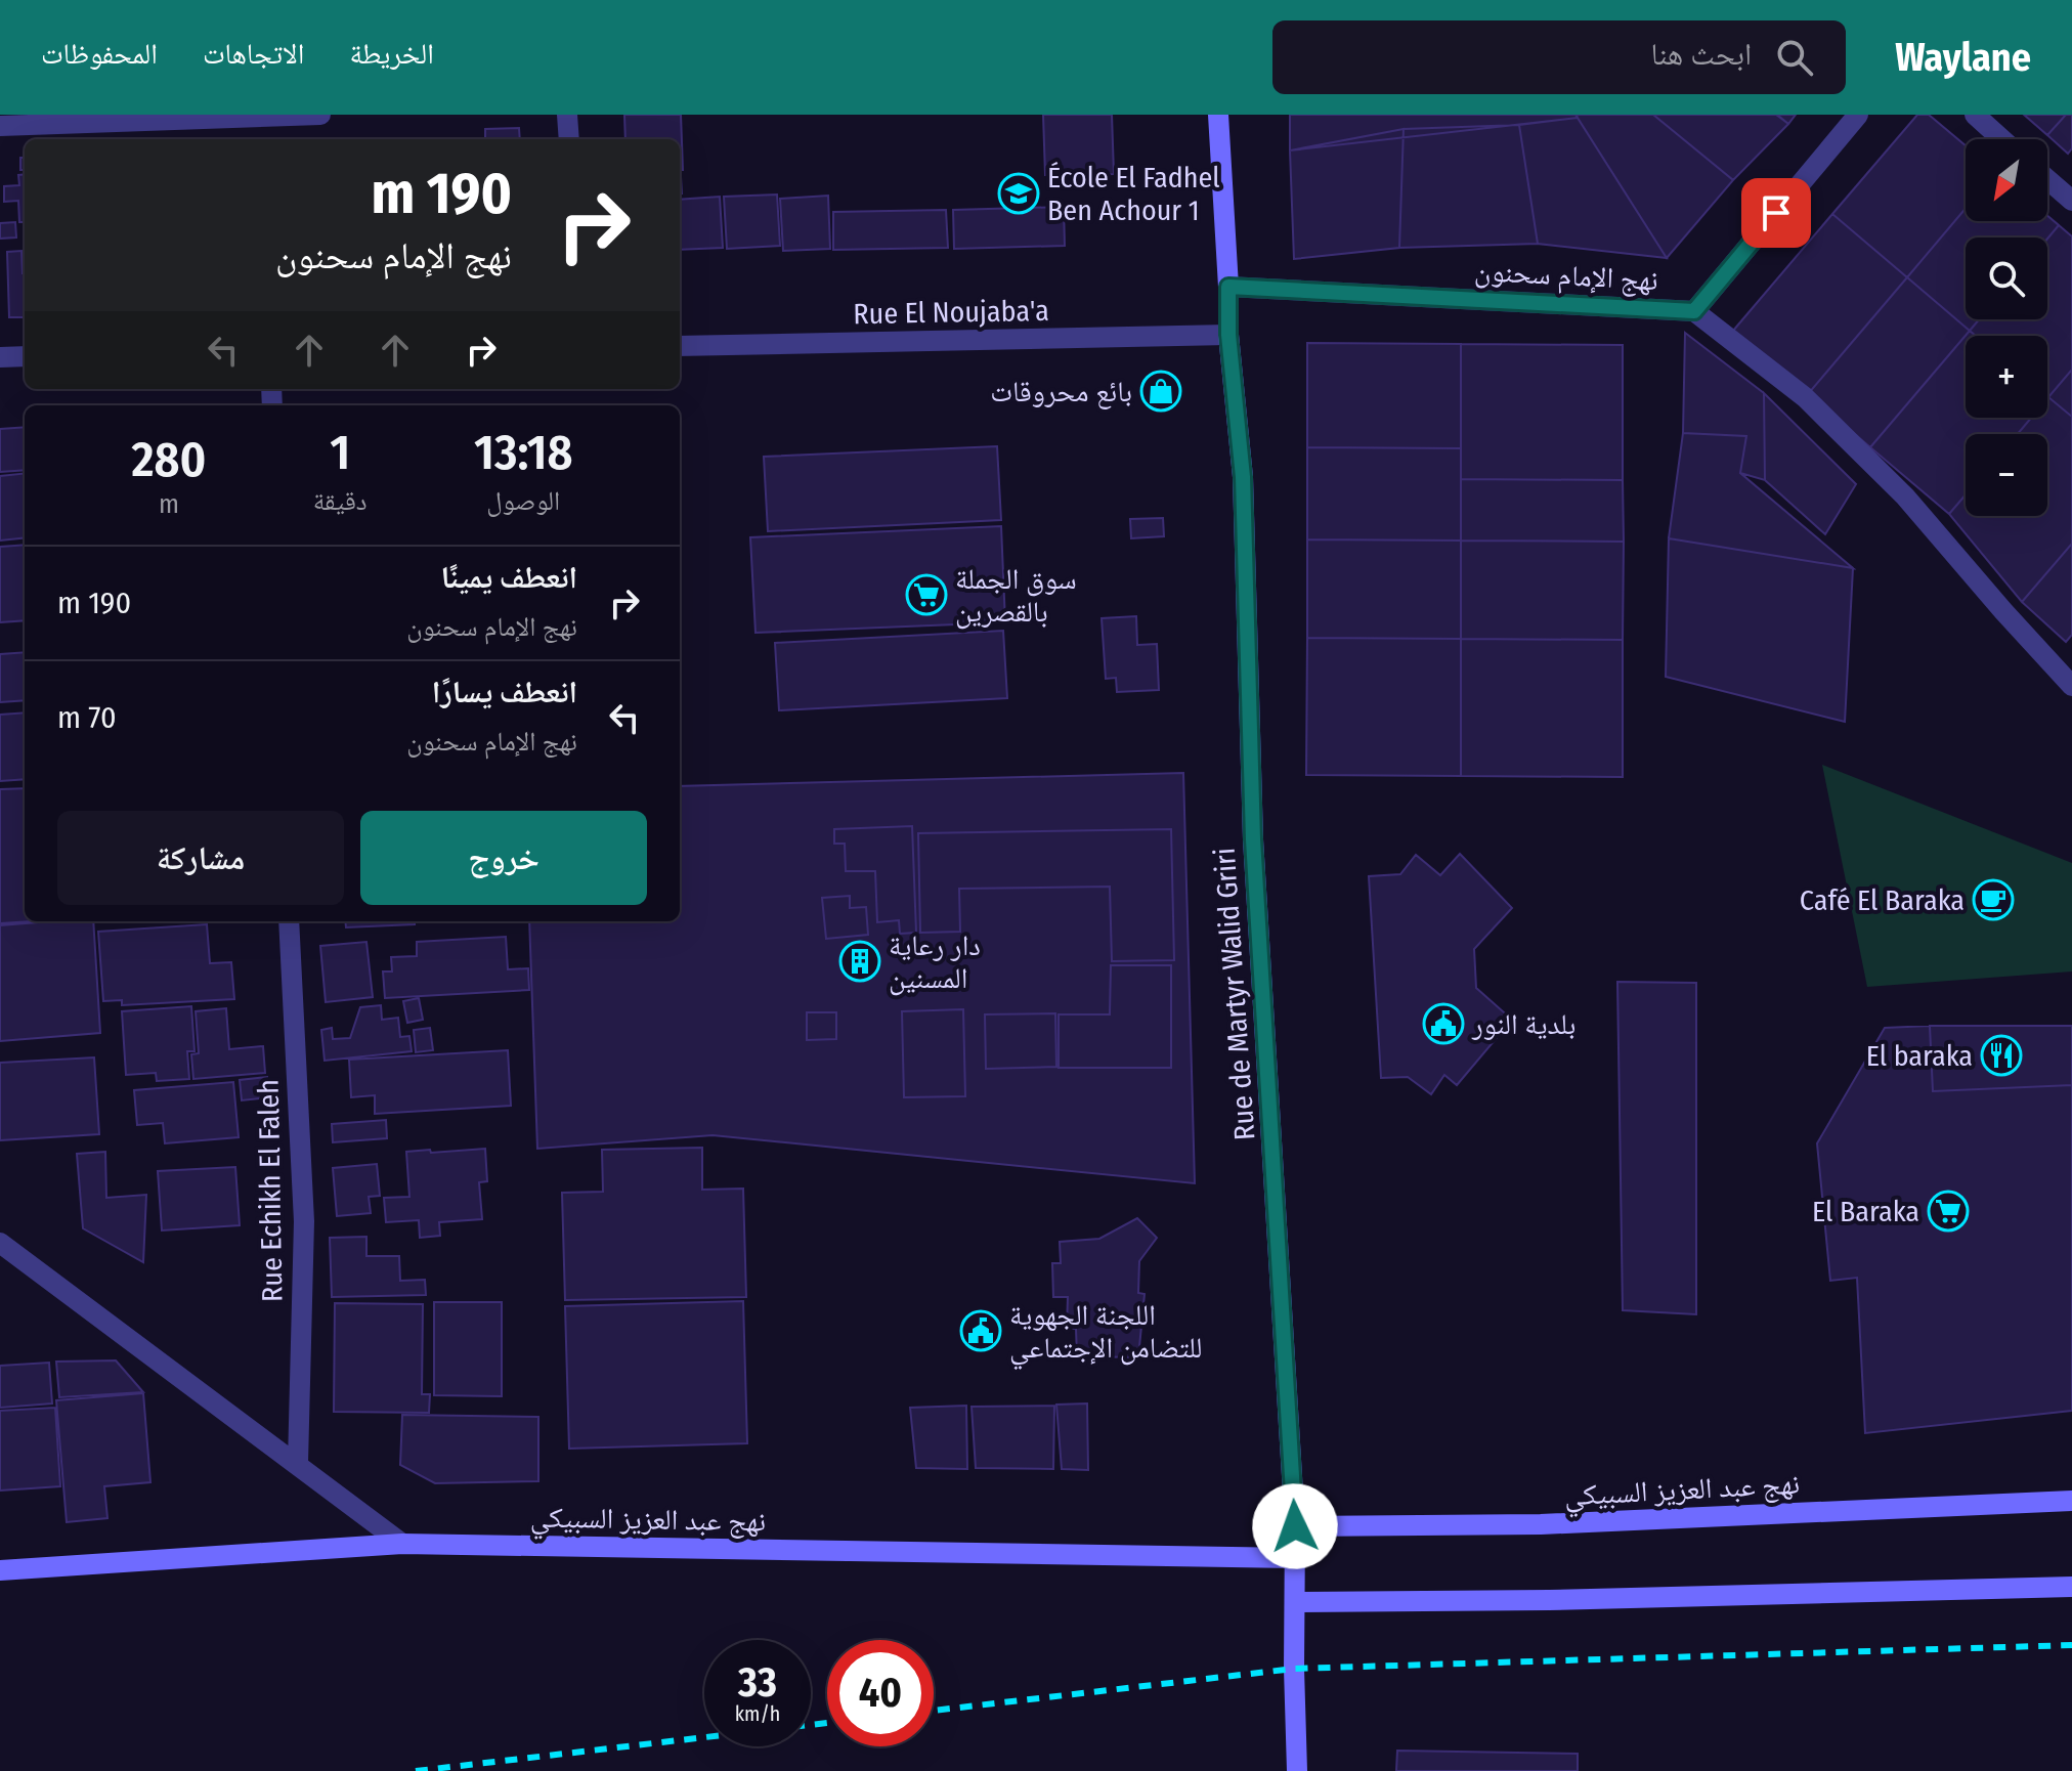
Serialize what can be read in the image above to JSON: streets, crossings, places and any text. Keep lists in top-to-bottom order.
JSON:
{
  "streets": {
    "street": [
      "نهج الإمام سحنون",
      "Rue El Noujaba'a",
      "Rue de Martyr Walid Griri",
      "Rue Echikh El Faleh",
      "نهج عبد العزيز السبيكي"
    ]
  },
  "crossings": [
    ["نهج الإمام سحنون", "Rue de Martyr Walid Griri"],
    ["Rue El Noujaba'a", "Rue de Martyr Walid Griri"],
    ["Rue de Martyr Walid Griri", "نهج عبد العزيز السبيكي"]
  ],
  "places": {
    "school or university": ["École El Fadhel Ben Achour 1"],
    "shop": ["بائع محروقات"],
    "supermarket": ["سوق الجملة بالقصرين", "El Baraka"],
    "cafe": ["Café El Baraka"],
    "building": ["دار رعاية المسنين"],
    "public building": ["بلدية النور", "اللجنة الجهوية للتضامن الإجتماعي"],
    "restaurant": ["El baraka"]
  },
  "north": "bottom left",
  "page": {
    "header": "Waylane",
    "search": "ابحث هنا",
    "nav": ["الخريطة", "الاتجاهات", "المحفوظات"],
    "map_buttons": ["+", "−"],
    "turn": ["190 m", "نهج الإمام سحنون"],
    "eta": [
      "13:18",
      "الوصول",
      "1",
      "دقيقة",
      "280",
      "m"
    ],
    "list": [
      {
        "name": "انعطف يمينًا",
        "note": "نهج الإمام سحنون",
        "value": "190 m"
      },
      {
        "name": "انعطف يسارًا",
        "note": "نهج الإمام سحنون",
        "value": "70 m"
      }
    ],
    "buttons": ["خروج", "مشاركة"],
    "speed": "33 km/h",
    "limit": "40"
  }
}
